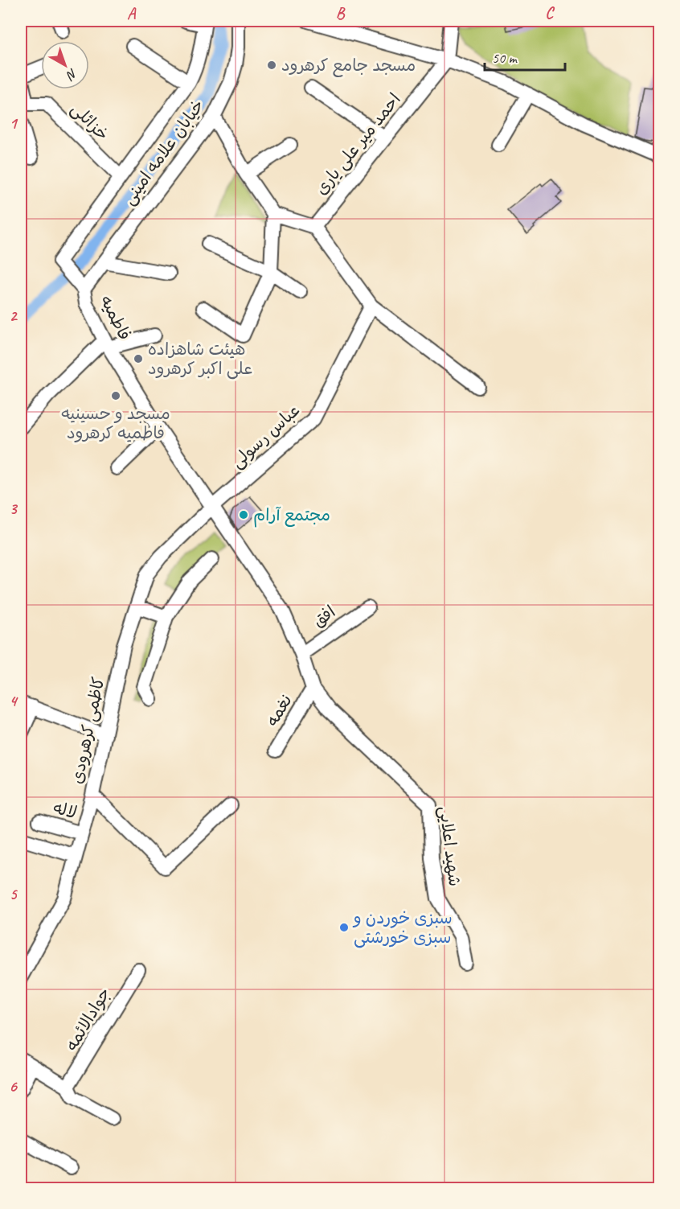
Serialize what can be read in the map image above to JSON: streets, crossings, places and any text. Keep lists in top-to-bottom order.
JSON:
{
  "streets": {
    "street": [
      "خزائلی",
      "احمد میر علی یاری",
      "خیابان علامه امینی",
      "فاطمیه",
      "عباس رسولی",
      "افق",
      "نغمه",
      "کاظمی کرهرودی",
      "لاله",
      "شهید اعلایی",
      "جوادالائمه"
    ]
  },
  "crossings": [
    ["خزائلی", "خیابان علامه امینی"],
    ["خیابان علامه امینی", "فاطمیه"],
    ["فاطمیه", "عباس رسولی"],
    ["فاطمیه", "افق"],
    ["فاطمیه", "کاظمی کرهرودی"],
    ["فاطمیه", "شهید اعلایی"],
    ["عباس رسولی", "کاظمی کرهرودی"],
    ["افق", "شهید اعلایی"],
    ["نغمه", "شهید اعلایی"],
    ["کاظمی کرهرودی", "لاله"]
  ],
  "places": [
    "مسجد جامع کرهرود",
    "هیئت شاهزاده علی اکبر کرهرود",
    "مسجد و حسینیه فاطمیه کرهرود",
    "مجتمع آرام",
    "سبزی خوردن و سبزی خورشتی"
  ],
  "scale_bar": "50 m",
  "north": "bottom right",
  "grid": {
    "columns": ["A", "B", "C"],
    "rows": [
      "1",
      "2",
      "3",
      "4",
      "5",
      "6"
    ]
  }
}
